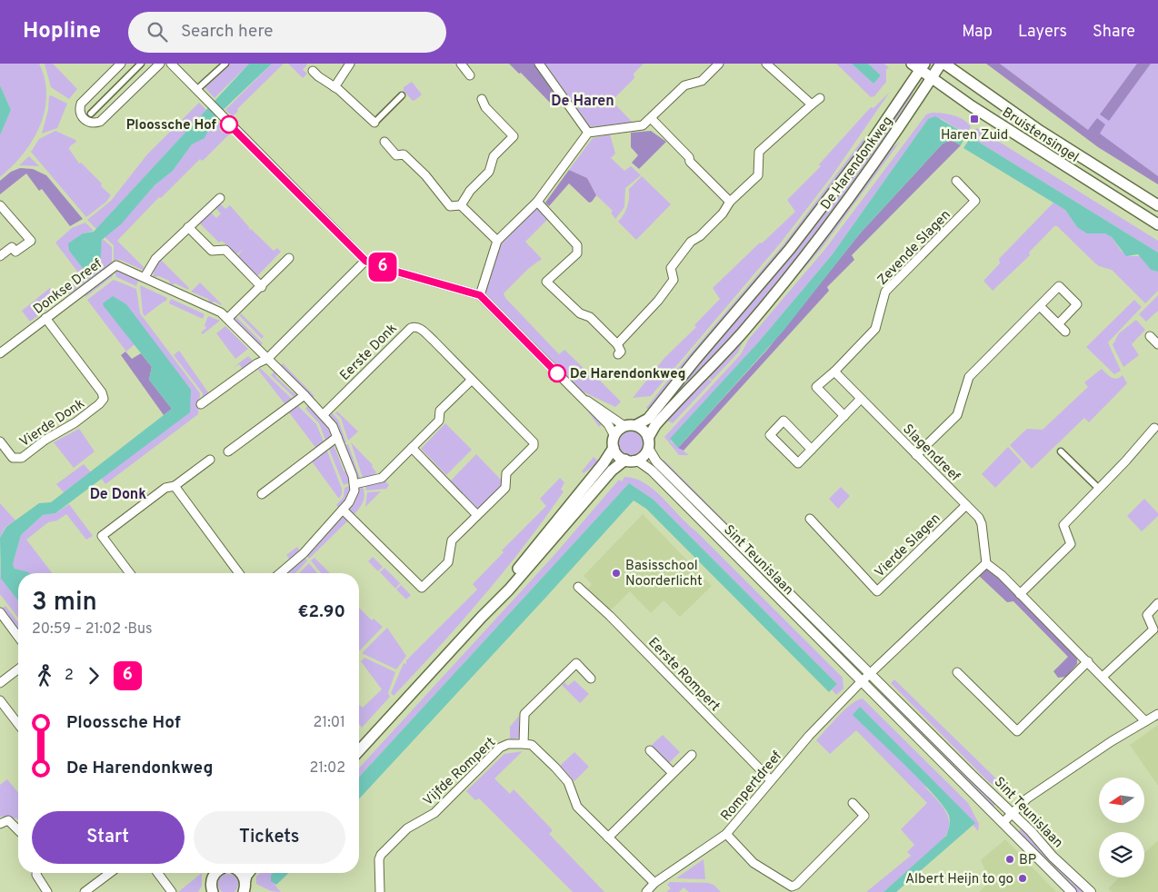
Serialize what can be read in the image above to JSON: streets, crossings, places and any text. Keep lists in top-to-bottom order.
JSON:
{
  "streets": {
    "main road": ["Bruistensingel", "De Harendonkweg"],
    "street": [
      "Zevende Slagen",
      "Donkse Dreef",
      "Eerste Donk",
      "Vierde Donk",
      "Slagendreef",
      "Vierde Slagen",
      "Sint Teunislaan",
      "Eerste Rompert",
      "Vijfde Rompert",
      "Rompertdreef"
    ]
  },
  "crossings": [
    ["Bruistensingel", "De Harendonkweg"],
    ["De Harendonkweg", "Sint Teunislaan"],
    ["Zevende Slagen", "Slagendreef"],
    ["Donkse Dreef", "Eerste Donk"],
    ["Donkse Dreef", "Vierde Donk"],
    ["Slagendreef", "Vierde Slagen"],
    ["Sint Teunislaan", "Rompertdreef"],
    ["Eerste Rompert", "Rompertdreef"]
  ],
  "districts": ["De Haren", "De Donk"],
  "places": {
    "transit": ["Haren Zuid"],
    "other": [
      "Ploossche Hof",
      "De Harendonkweg",
      "Basisschool Noorderlicht",
      "BP",
      "Albert Heijn to go"
    ]
  },
  "lines": ["bus line 6"],
  "north": "left",
  "page": {
    "header": "Hopline",
    "search": "Search here",
    "nav": ["Map", "Layers", "Share"],
    "on_map": "6",
    "heading": ["3 min", "20:59 – 21:02 · Bus", "€2.90"],
    "legs": ["2", "6"],
    "list": [
      {
        "name": "Ploossche Hof",
        "value": "21:01"
      },
      {
        "name": "De Harendonkweg",
        "value": "21:02"
      }
    ],
    "buttons": ["Start", "Tickets"]
  }
}
